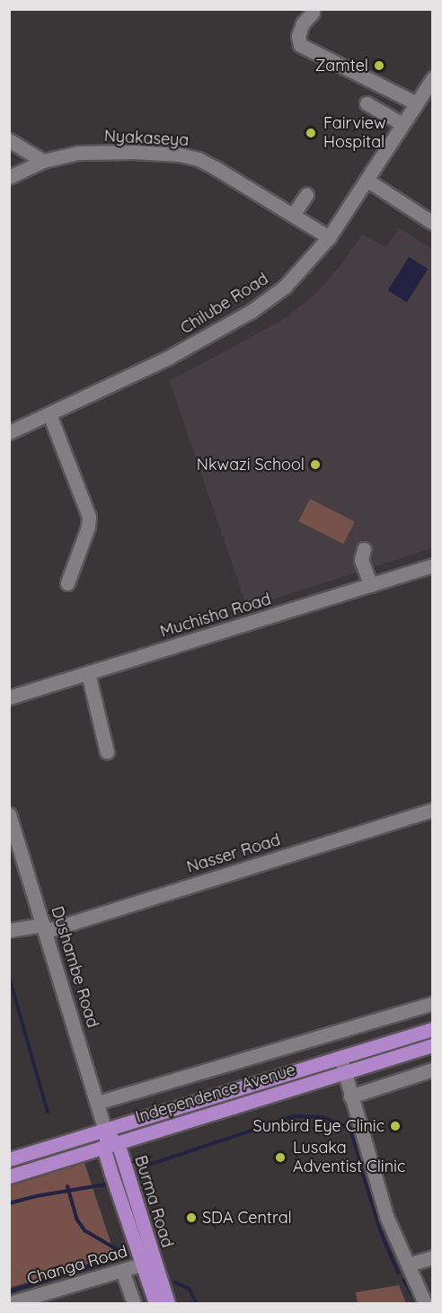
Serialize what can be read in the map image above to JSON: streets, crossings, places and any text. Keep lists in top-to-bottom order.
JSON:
{
  "streets": {
    "main road": ["Independence Avenue", "Burma Road"],
    "street": [
      "Nyakaseya",
      "Chilube Road",
      "Muchisha Road",
      "Nasser Road",
      "Dushambe Road",
      "Changa Road"
    ]
  },
  "crossings": [
    ["Nyakaseya", "Chilube Road"],
    ["Nasser Road", "Dushambe Road"],
    ["Dushambe Road", "Independence Avenue"],
    ["Dushambe Road", "Burma Road"],
    ["Independence Avenue", "Burma Road"],
    ["Burma Road", "Changa Road"]
  ],
  "places": [
    "Zamtel",
    "Fairview Hospital",
    "Nkwazi School",
    "Sunbird Eye Clinic",
    "Lusaka Adventist Clinic",
    "SDA Central"
  ]
}
